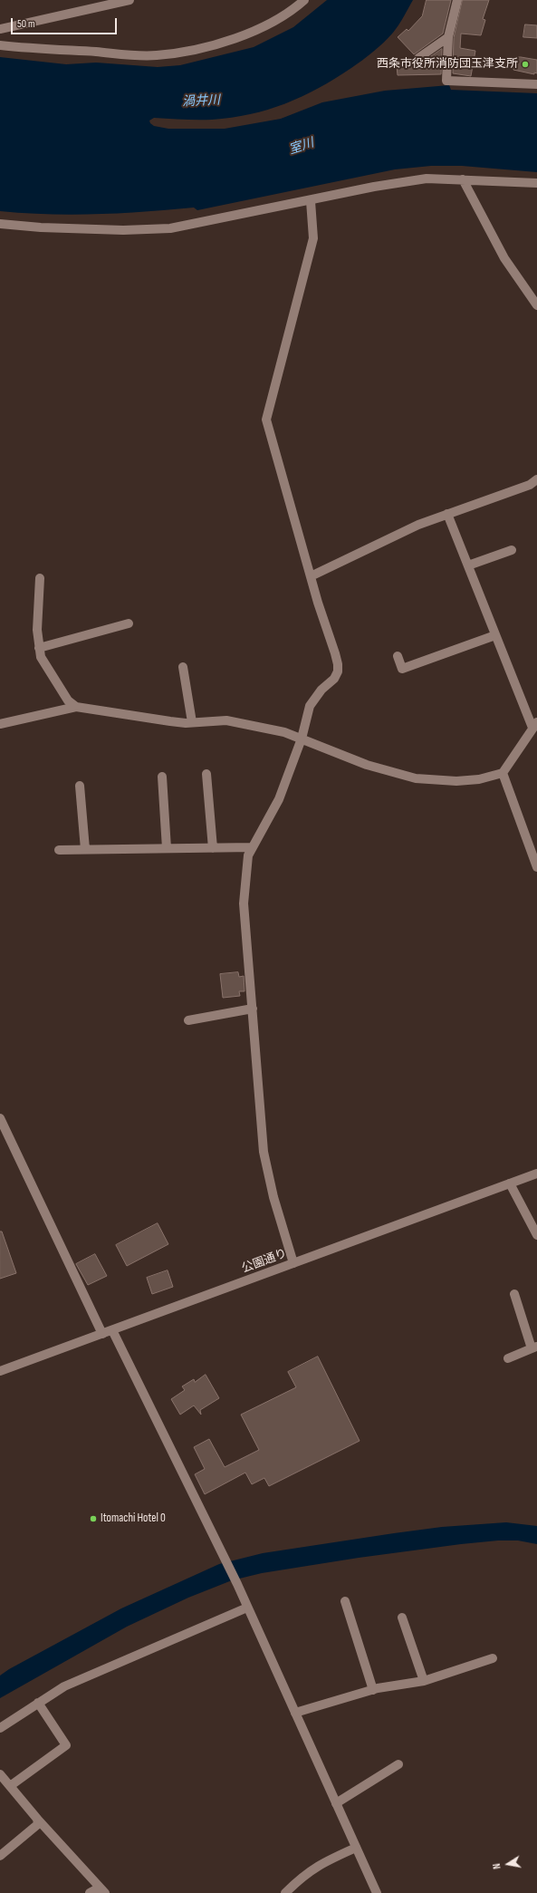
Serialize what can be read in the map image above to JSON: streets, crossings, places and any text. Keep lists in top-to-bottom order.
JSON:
{
  "streets": {
    "street": ["公園通り"]
  },
  "water": ["渦井川", "室川"],
  "places": ["西条市役所消防団玉津支所", "Itomachi Hotel 0"],
  "scale_bar": "50 m",
  "north": "left"
}
